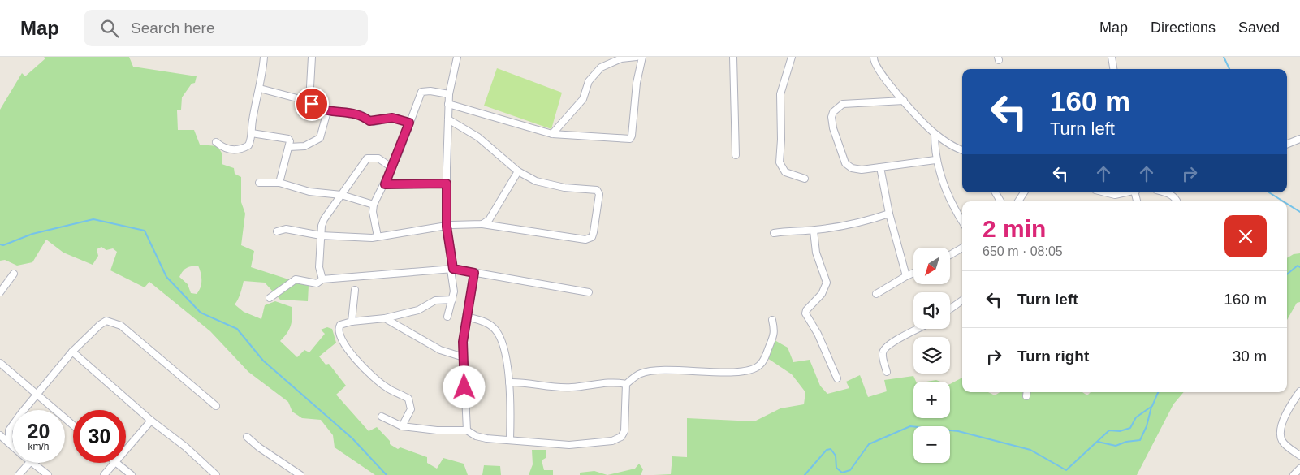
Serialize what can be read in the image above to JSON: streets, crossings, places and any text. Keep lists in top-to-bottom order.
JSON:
{
  "north": "bottom left",
  "page": {
    "header": "Map",
    "search": "Search here",
    "nav": ["Map", "Directions", "Saved"],
    "turn": ["160 m", "Turn left"],
    "heading": ["2 min", "650 m · 08:05"],
    "map_buttons": ["+", "−"],
    "list": [
      {
        "name": "Turn left",
        "value": "160 m"
      },
      {
        "name": "Turn right",
        "value": "30 m"
      }
    ],
    "speed": "20 km/h",
    "limit": "30"
  }
}
